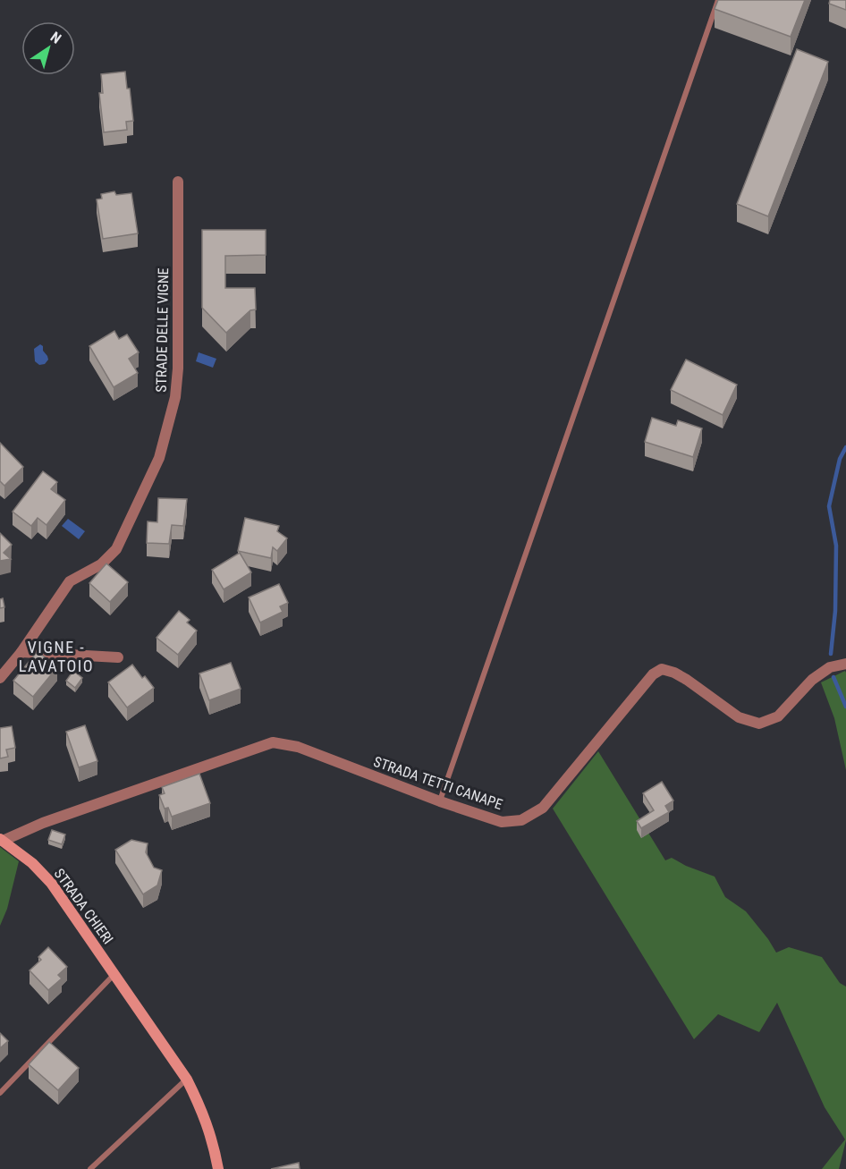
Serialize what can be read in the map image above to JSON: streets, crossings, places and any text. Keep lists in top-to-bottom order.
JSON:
{
  "streets": {
    "main road": ["STRADA CHIERI"],
    "street": ["STRADE DELLE VIGNE", "STRADA TETTI CANAPE"]
  },
  "crossings": [
    ["STRADA TETTI CANAPE", "STRADA CHIERI"]
  ],
  "districts": ["VIGNE - LAVATOIO"],
  "north": "top right"
}
